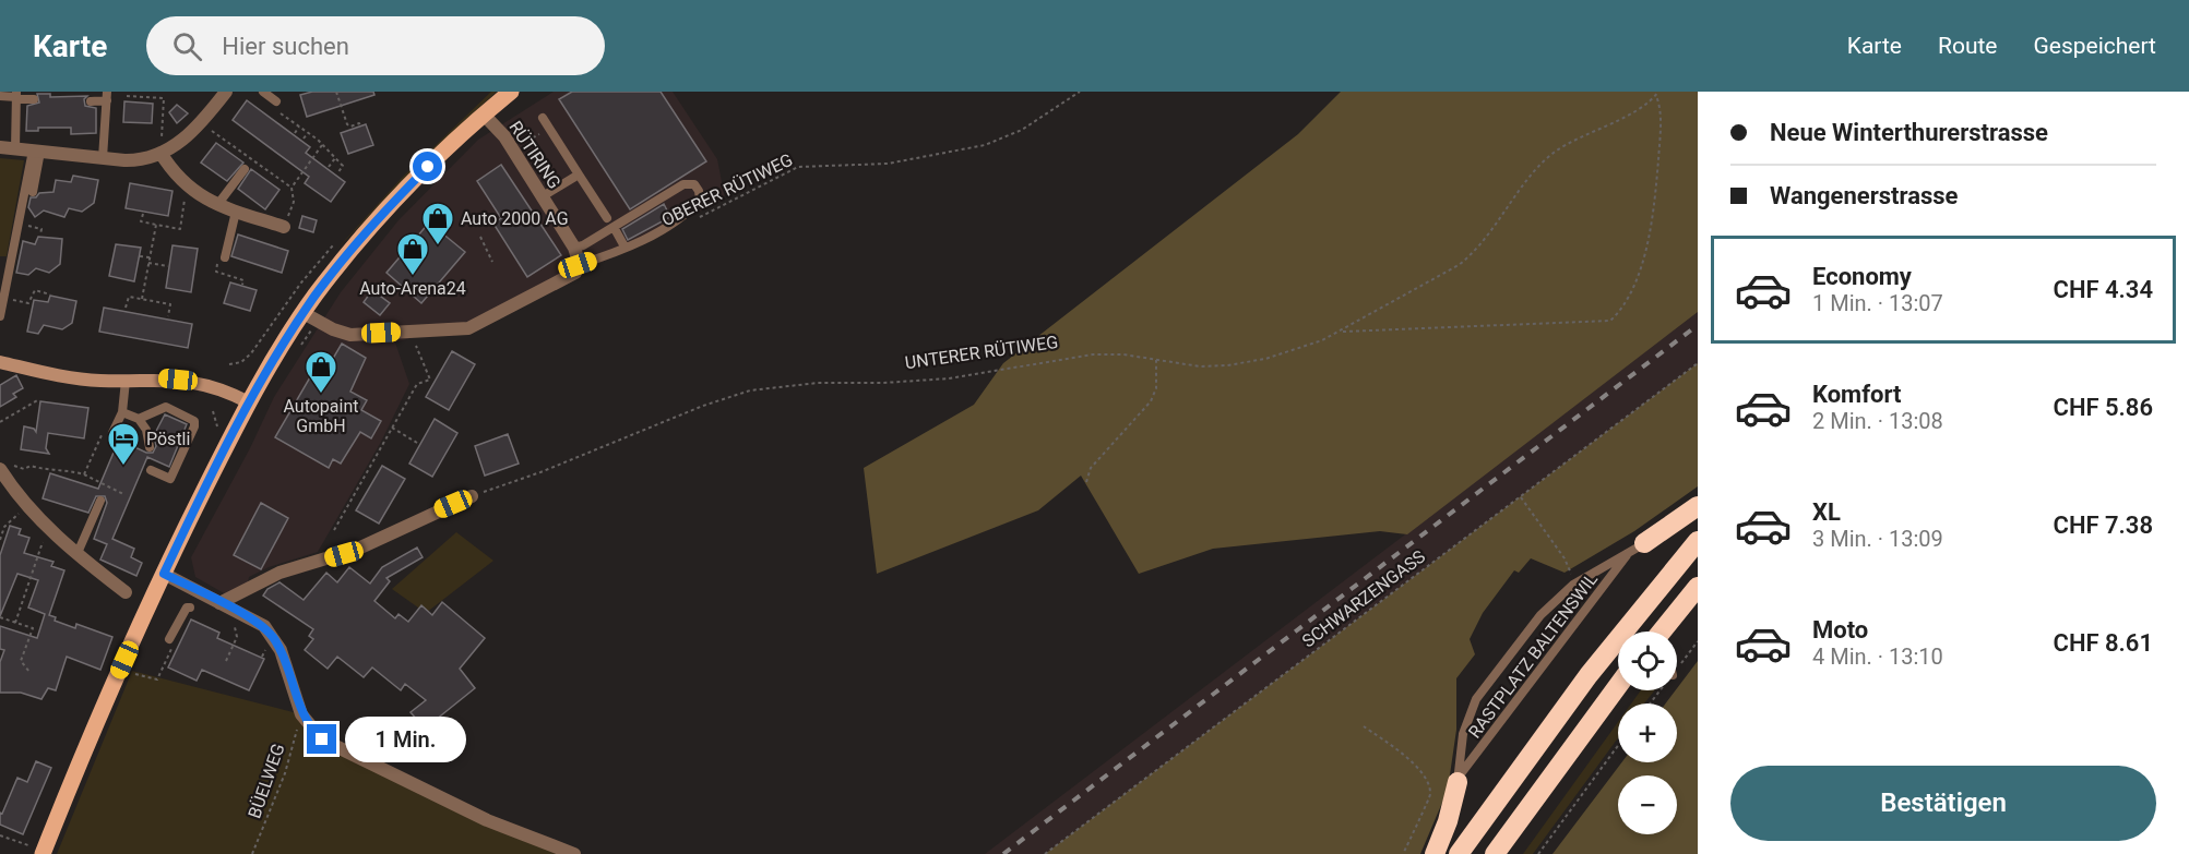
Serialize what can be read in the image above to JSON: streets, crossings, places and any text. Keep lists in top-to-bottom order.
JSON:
{
  "streets": {
    "street": ["RÜTIRING"],
    "lane": ["RASTPLATZ BALTENSWIL"],
    "path": [
      "OBERER RÜTIWEG",
      "UNTERER RÜTIWEG",
      "SCHWARZENGASS",
      "BÜELWEG"
    ]
  },
  "places": {
    "shop": ["Auto 2000 AG", "Auto-Arena24", "Autopaint GmbH"],
    "hotel": ["Pöstli"]
  },
  "page": {
    "header": "Karte",
    "search": "Hier suchen",
    "nav": ["Karte", "Route", "Gespeichert"],
    "banner": ["Neue Winterthurerstrasse", "Wangenerstrasse"],
    "list": [
      {
        "name": "Economy",
        "note": "1 Min. · 13:07",
        "value": "CHF 4.34"
      },
      {
        "name": "Komfort",
        "note": "2 Min. · 13:08",
        "value": "CHF 5.86"
      },
      {
        "name": "XL",
        "note": "3 Min. · 13:09",
        "value": "CHF 7.38"
      },
      {
        "name": "Moto",
        "note": "4 Min. · 13:10",
        "value": "CHF 8.61"
      }
    ],
    "map_buttons": ["+", "−"],
    "bubble": "1 Min.",
    "buttons": "Bestätigen"
  }
}
